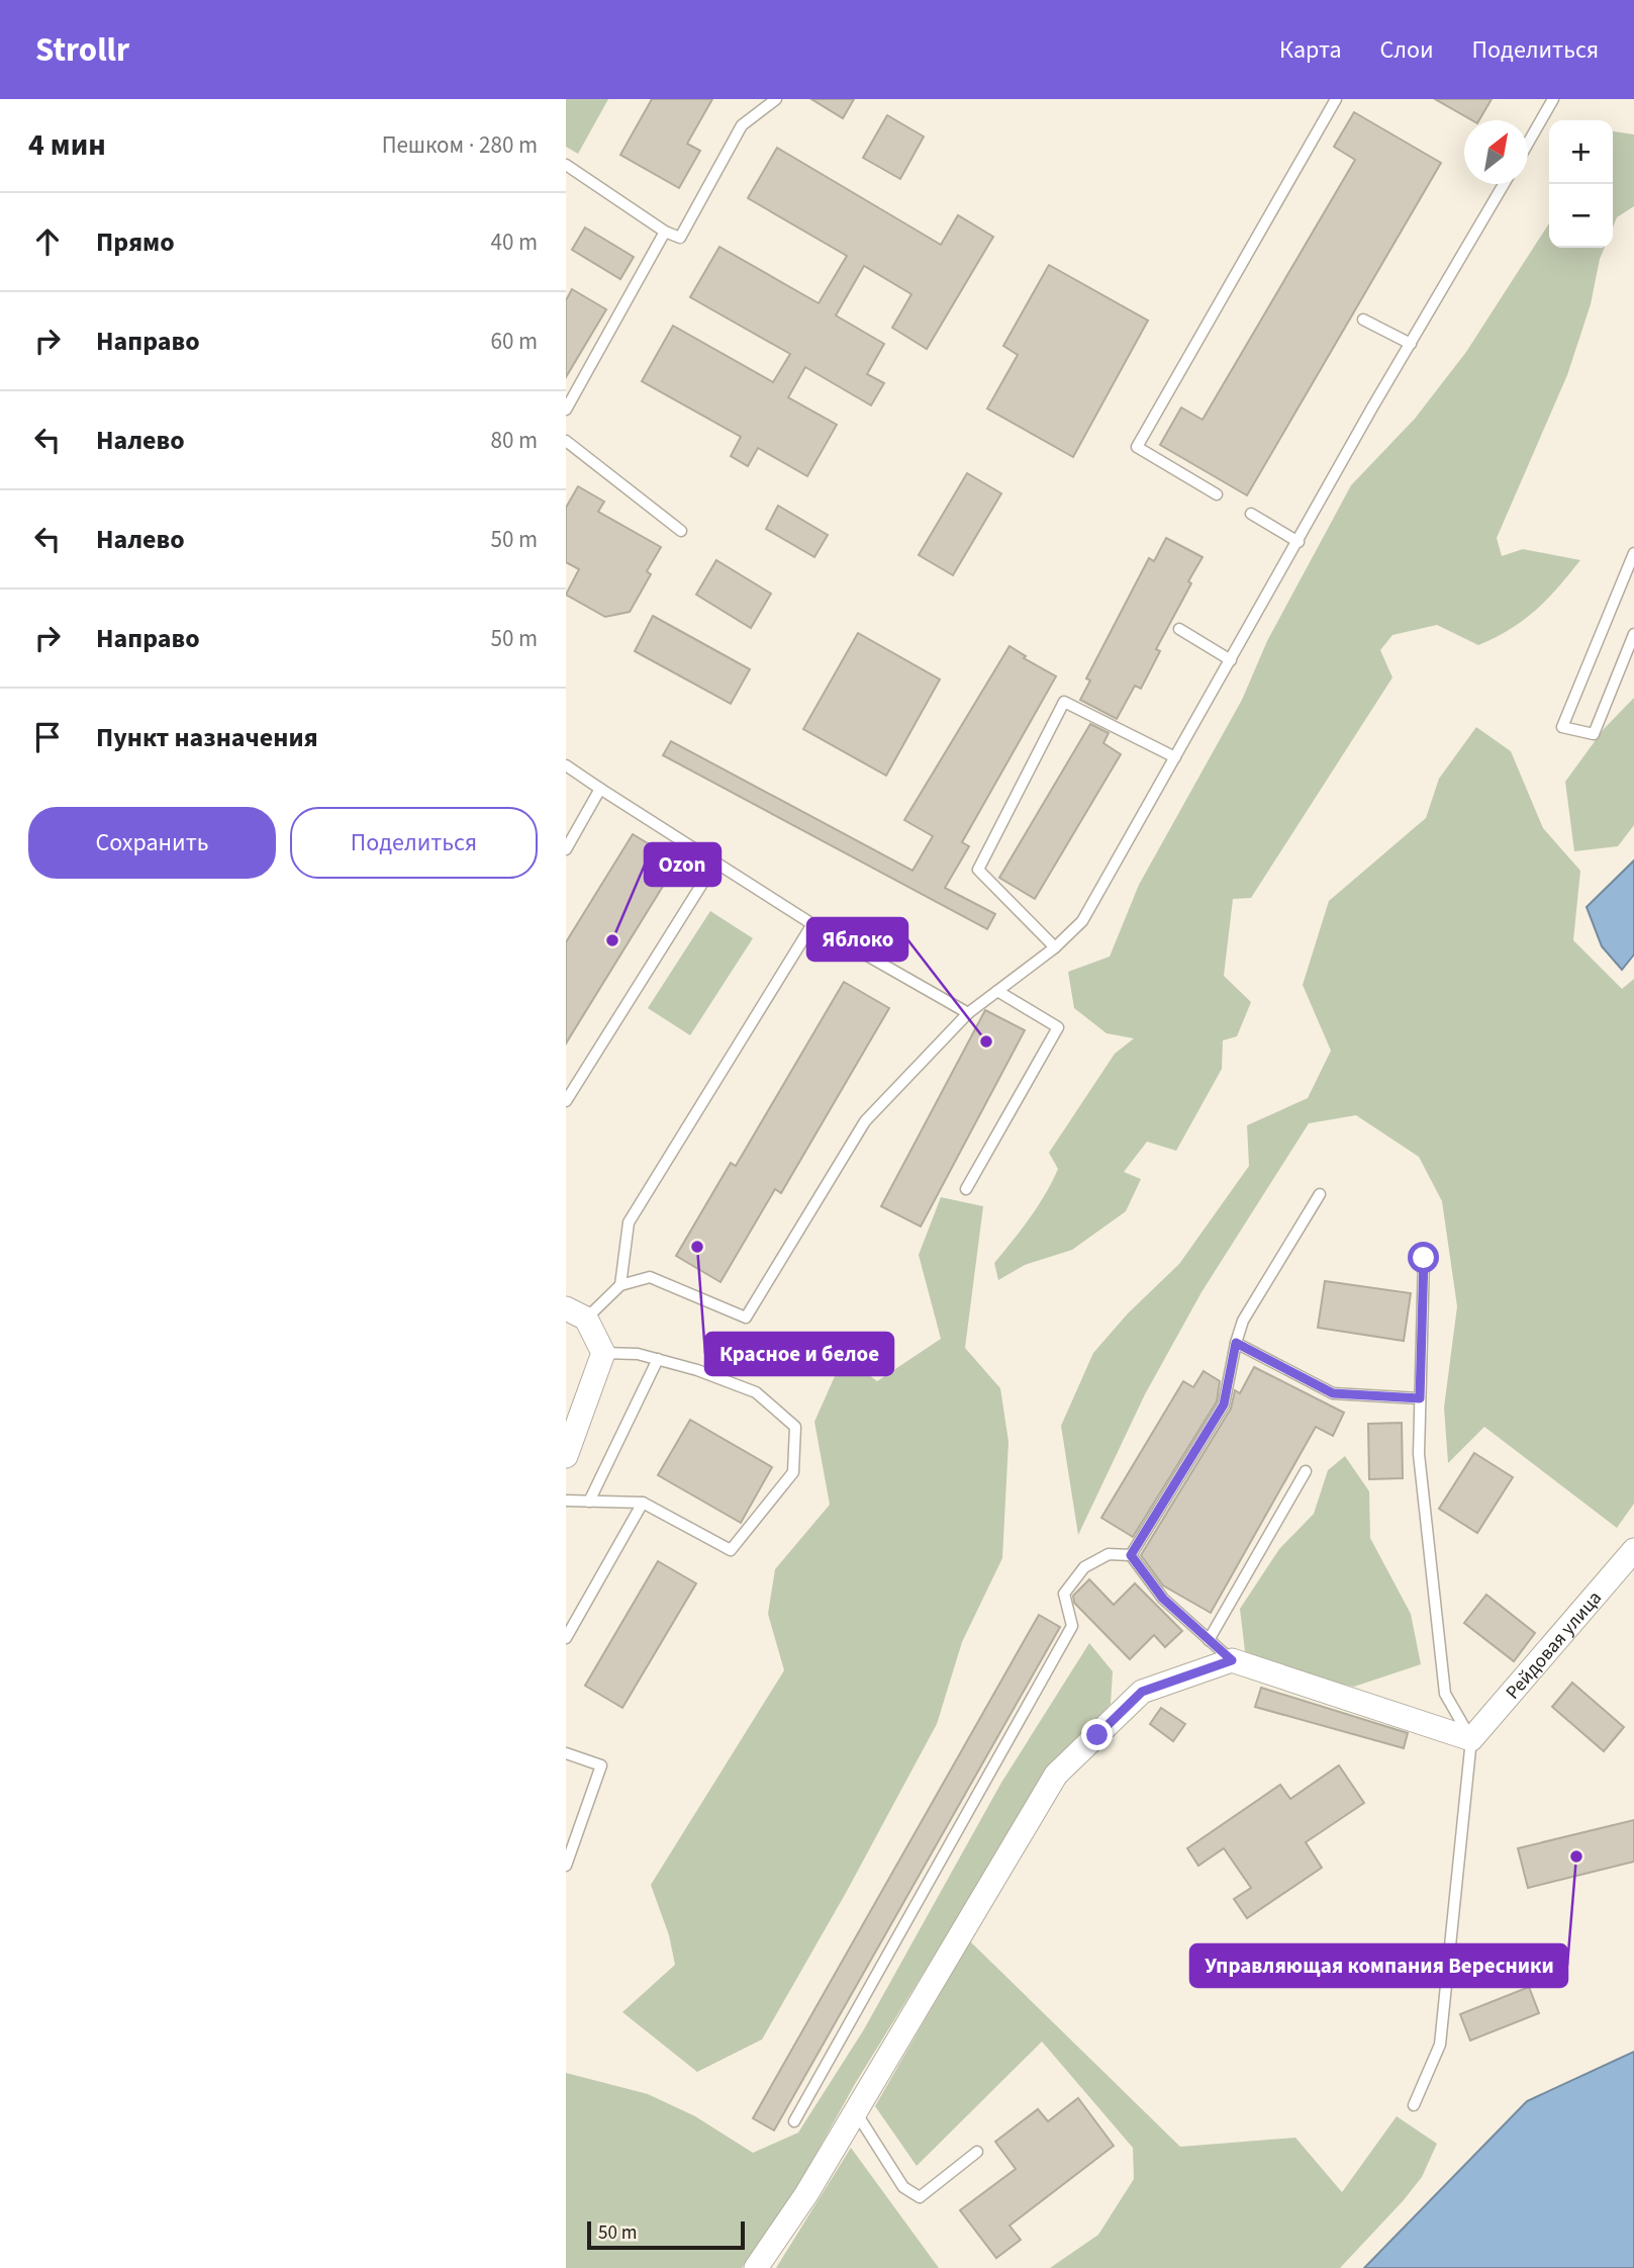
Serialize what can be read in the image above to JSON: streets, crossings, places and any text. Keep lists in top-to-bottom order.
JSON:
{
  "streets": {
    "street": ["Рейдовая улица"]
  },
  "places": [
    "Ozon",
    "Яблоко",
    "Красное и белое",
    "Управляющая компания Вересники"
  ],
  "scale_bar": "50 m",
  "north": "top right",
  "page": {
    "header": "Strollr",
    "nav": ["Карта", "Слои", "Поделиться"],
    "heading": ["4 мин", "Пешком · 280 m"],
    "map_buttons": ["+", "−"],
    "list": [
      ["Прямо", "40 m"],
      ["Направо", "60 m"],
      ["Налево", "80 m"],
      ["Налево", "50 m"],
      ["Направо", "50 m"],
      "Пункт назначения"
    ],
    "buttons": ["Сохранить", "Поделиться"],
    "scale": "50 m"
  }
}
